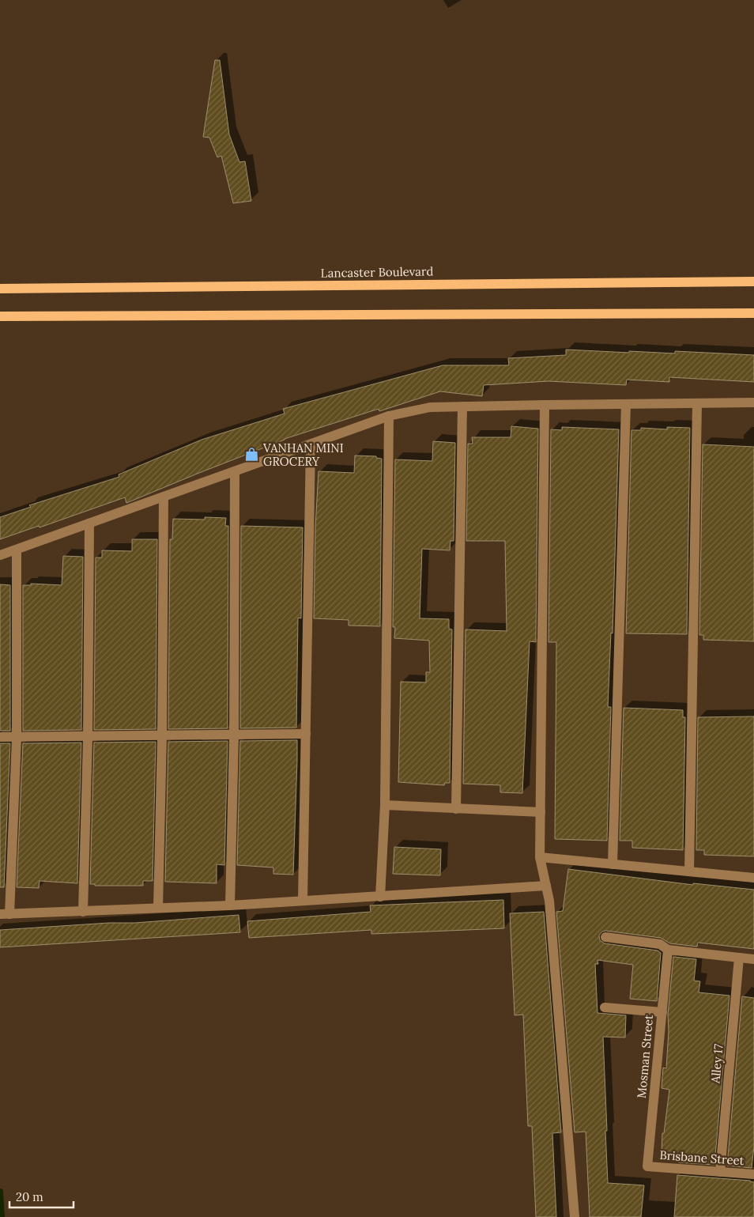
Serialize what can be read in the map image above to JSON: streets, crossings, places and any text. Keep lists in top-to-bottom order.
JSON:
{
  "streets": {
    "main road": ["Lancaster Boulevard"],
    "street": ["Mosman Street", "Alley 17", "Brisbane Street"]
  },
  "crossings": [
    ["Mosman Street", "Brisbane Street"],
    ["Alley 17", "Brisbane Street"]
  ],
  "places": {
    "shop": ["VANHAN MINI GROCERY"]
  },
  "scale_bar": "20 m"
}
